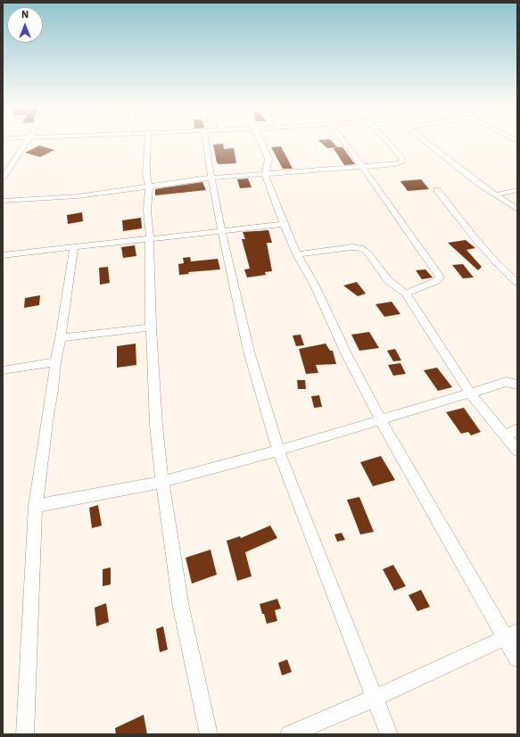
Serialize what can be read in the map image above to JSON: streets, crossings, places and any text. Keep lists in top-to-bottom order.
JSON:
{
  "north": "top"
}
